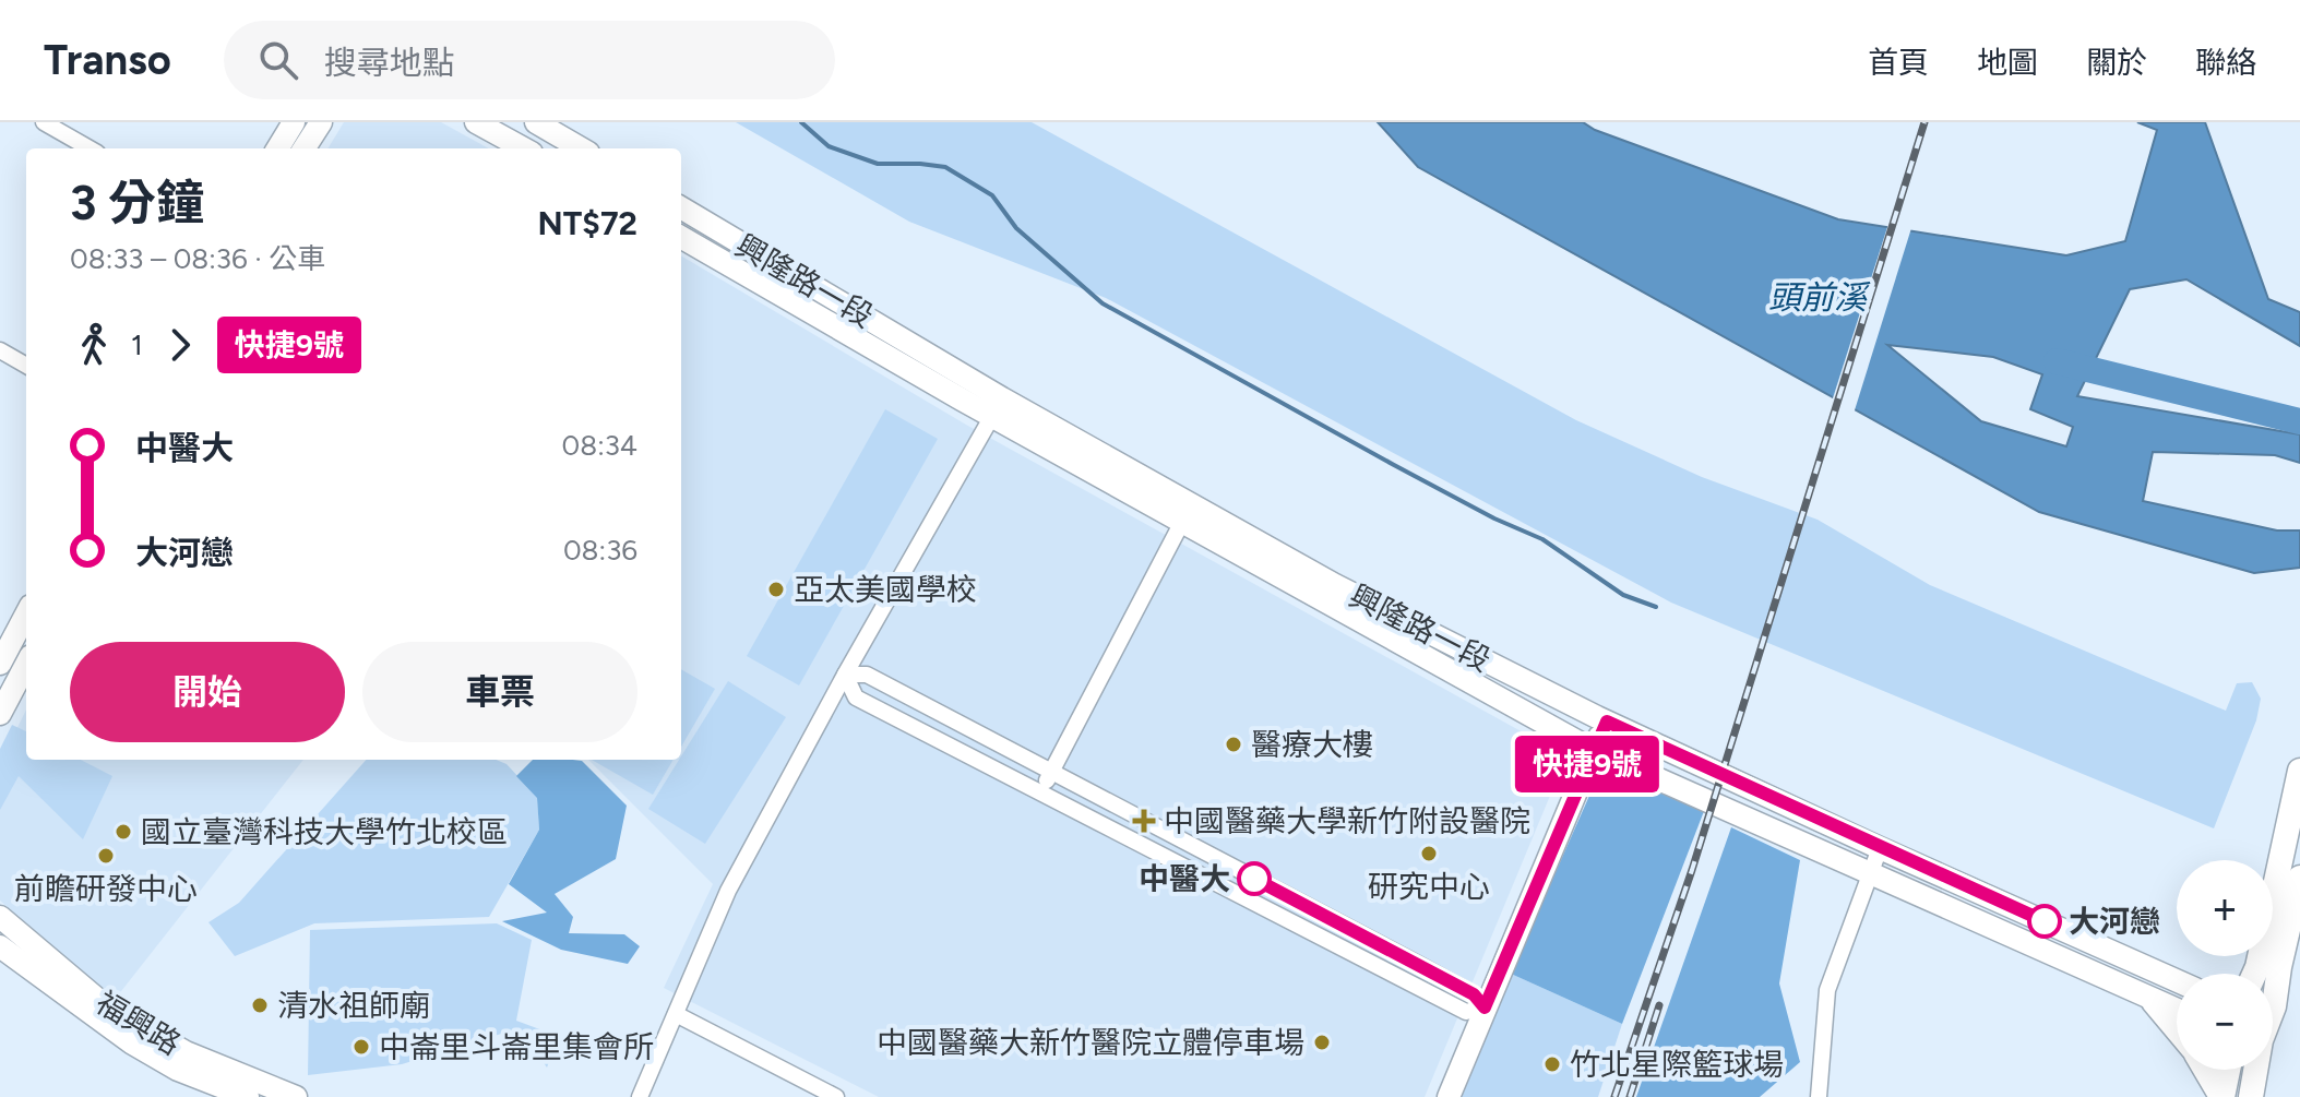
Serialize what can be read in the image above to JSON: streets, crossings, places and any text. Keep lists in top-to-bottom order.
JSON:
{
  "streets": {
    "street": ["興隆路一段", "福興路"]
  },
  "water": ["頭前溪"],
  "places": {
    "other": [
      "亞太美國學校",
      "醫療大樓",
      "國立臺灣科技大學竹北校區",
      "研究中心",
      "前瞻研發中心",
      "中醫大",
      "大河戀",
      "清水祖師廟",
      "中國醫藥大新竹醫院立體停車場",
      "中崙里斗崙里集會所",
      "竹北星際籃球場"
    ],
    "health": ["中國醫藥大學新竹附設醫院"]
  },
  "lines": ["bus line 快捷9號"],
  "page": {
    "header": "Transo",
    "search": "搜尋地點",
    "nav": [
      "首頁",
      "地圖",
      "關於",
      "聯絡"
    ],
    "on_map": "快捷9號",
    "heading": ["3 分鐘", "08:33 – 08:36 · 公車", "NT$72"],
    "legs": ["1", "快捷9號"],
    "list": [
      {
        "name": "中醫大",
        "value": "08:34"
      },
      {
        "name": "大河戀",
        "value": "08:36"
      }
    ],
    "buttons": ["開始", "車票"],
    "map_buttons": ["+", "−"]
  }
}
